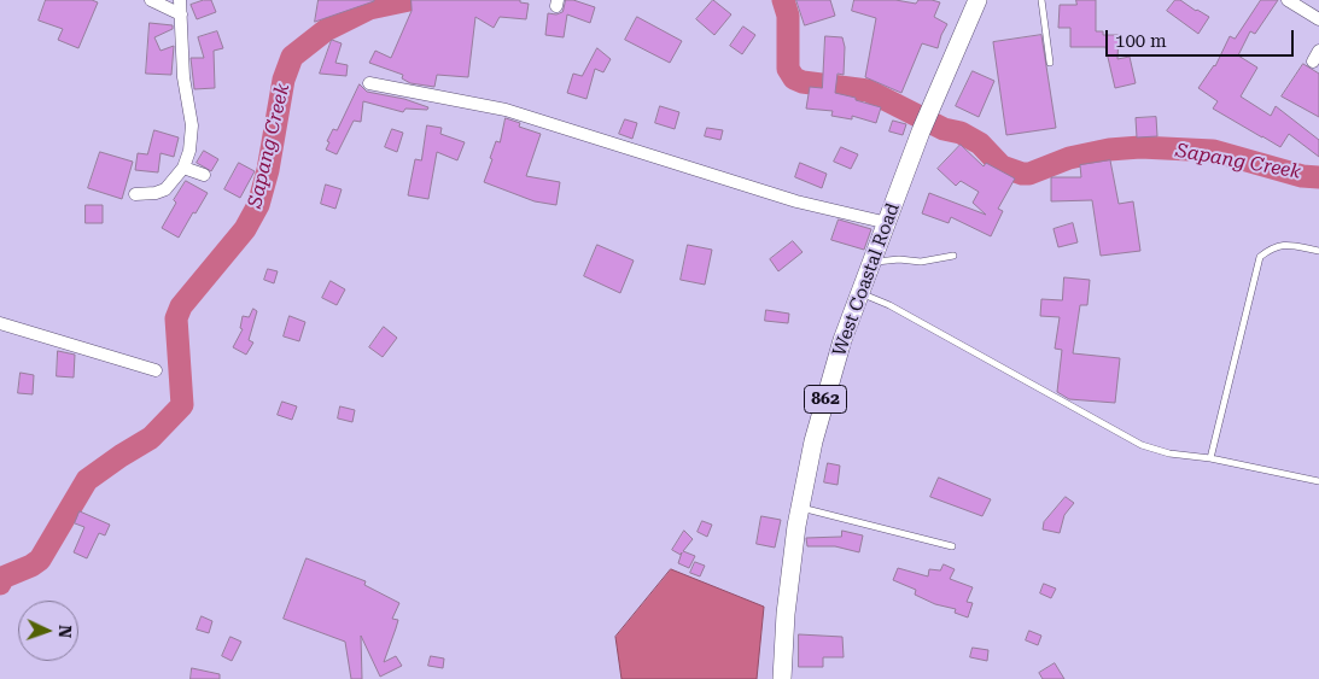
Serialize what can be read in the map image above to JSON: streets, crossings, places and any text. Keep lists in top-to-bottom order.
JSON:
{
  "streets": {
    "main road": ["West Coastal Road", "862"]
  },
  "water": ["Sapang Creek"],
  "scale_bar": "100 m",
  "north": "right"
}
